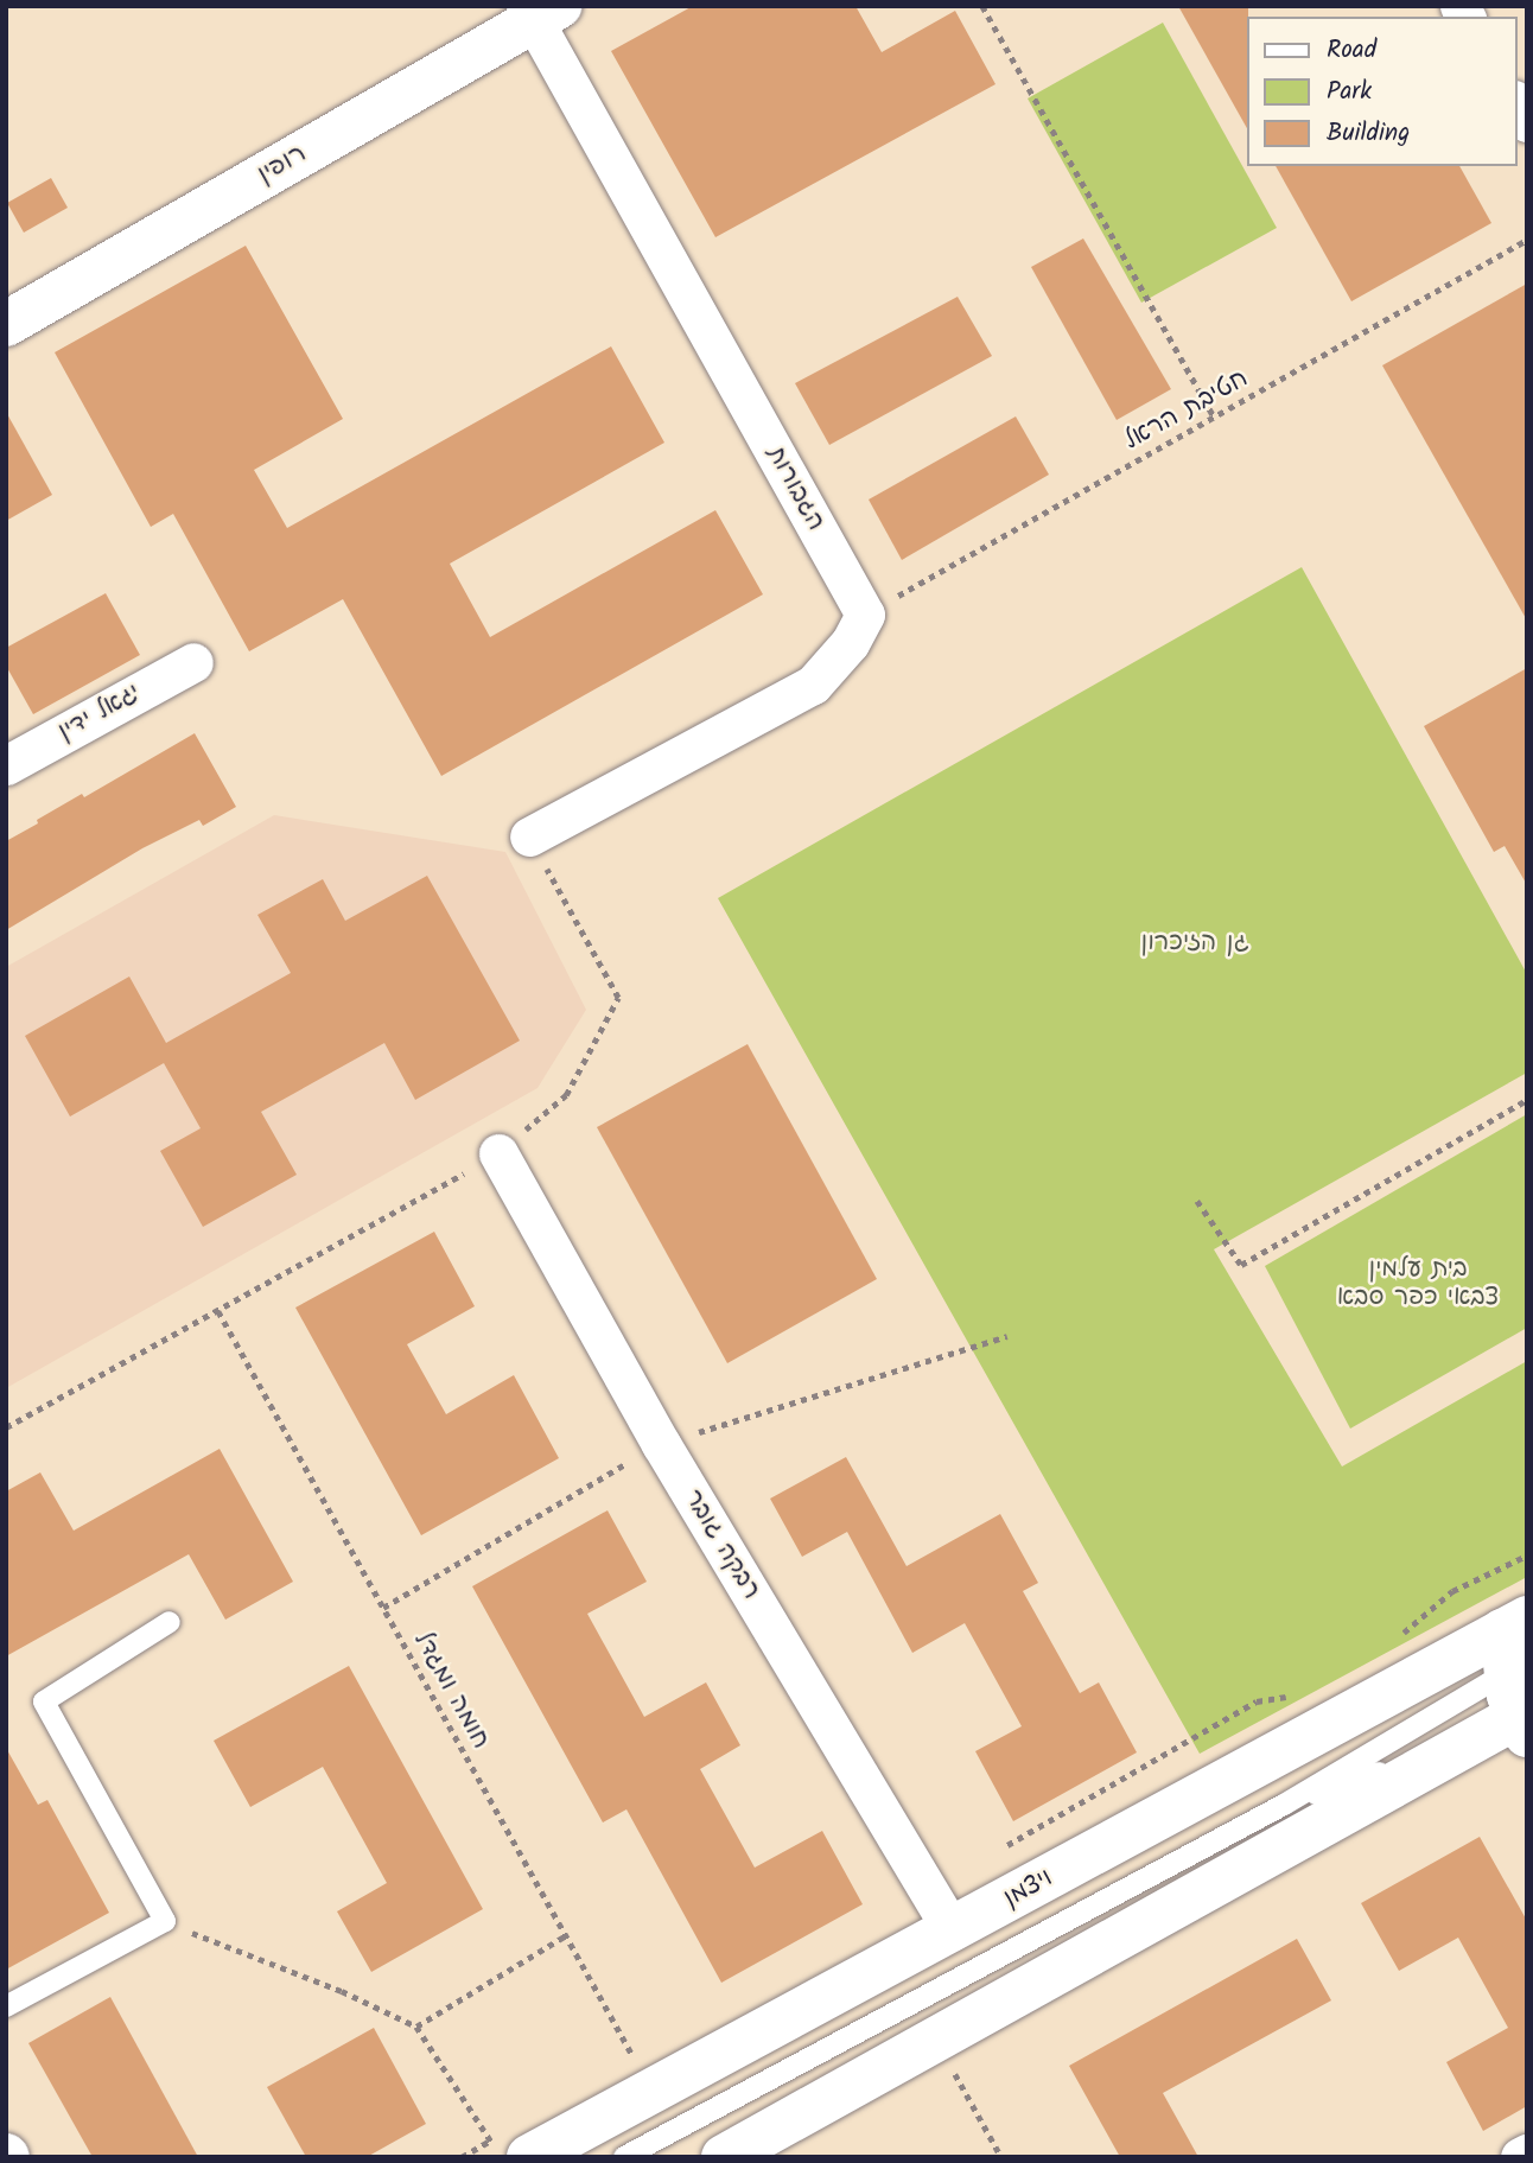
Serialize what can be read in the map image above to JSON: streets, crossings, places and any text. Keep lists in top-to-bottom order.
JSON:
{
  "streets": {
    "main road": ["רופין", "ויצמן"],
    "street": ["הגבורות", "יגאל ידין", "רבקה גובר"],
    "path": ["חטיבת הראל", "חומה ומגדל"]
  },
  "crossings": [
    ["רופין", "הגבורות"],
    ["חטיבת הראל", "הגבורות"],
    ["רבקה גובר", "ויצמן"],
    ["חומה ומגדל", "ויצמן"]
  ],
  "parks": ["גן הזיכרון", "בית עלמין צבאי כפר סבא"],
  "legend": ["Road", "Park", "Building"]
}
